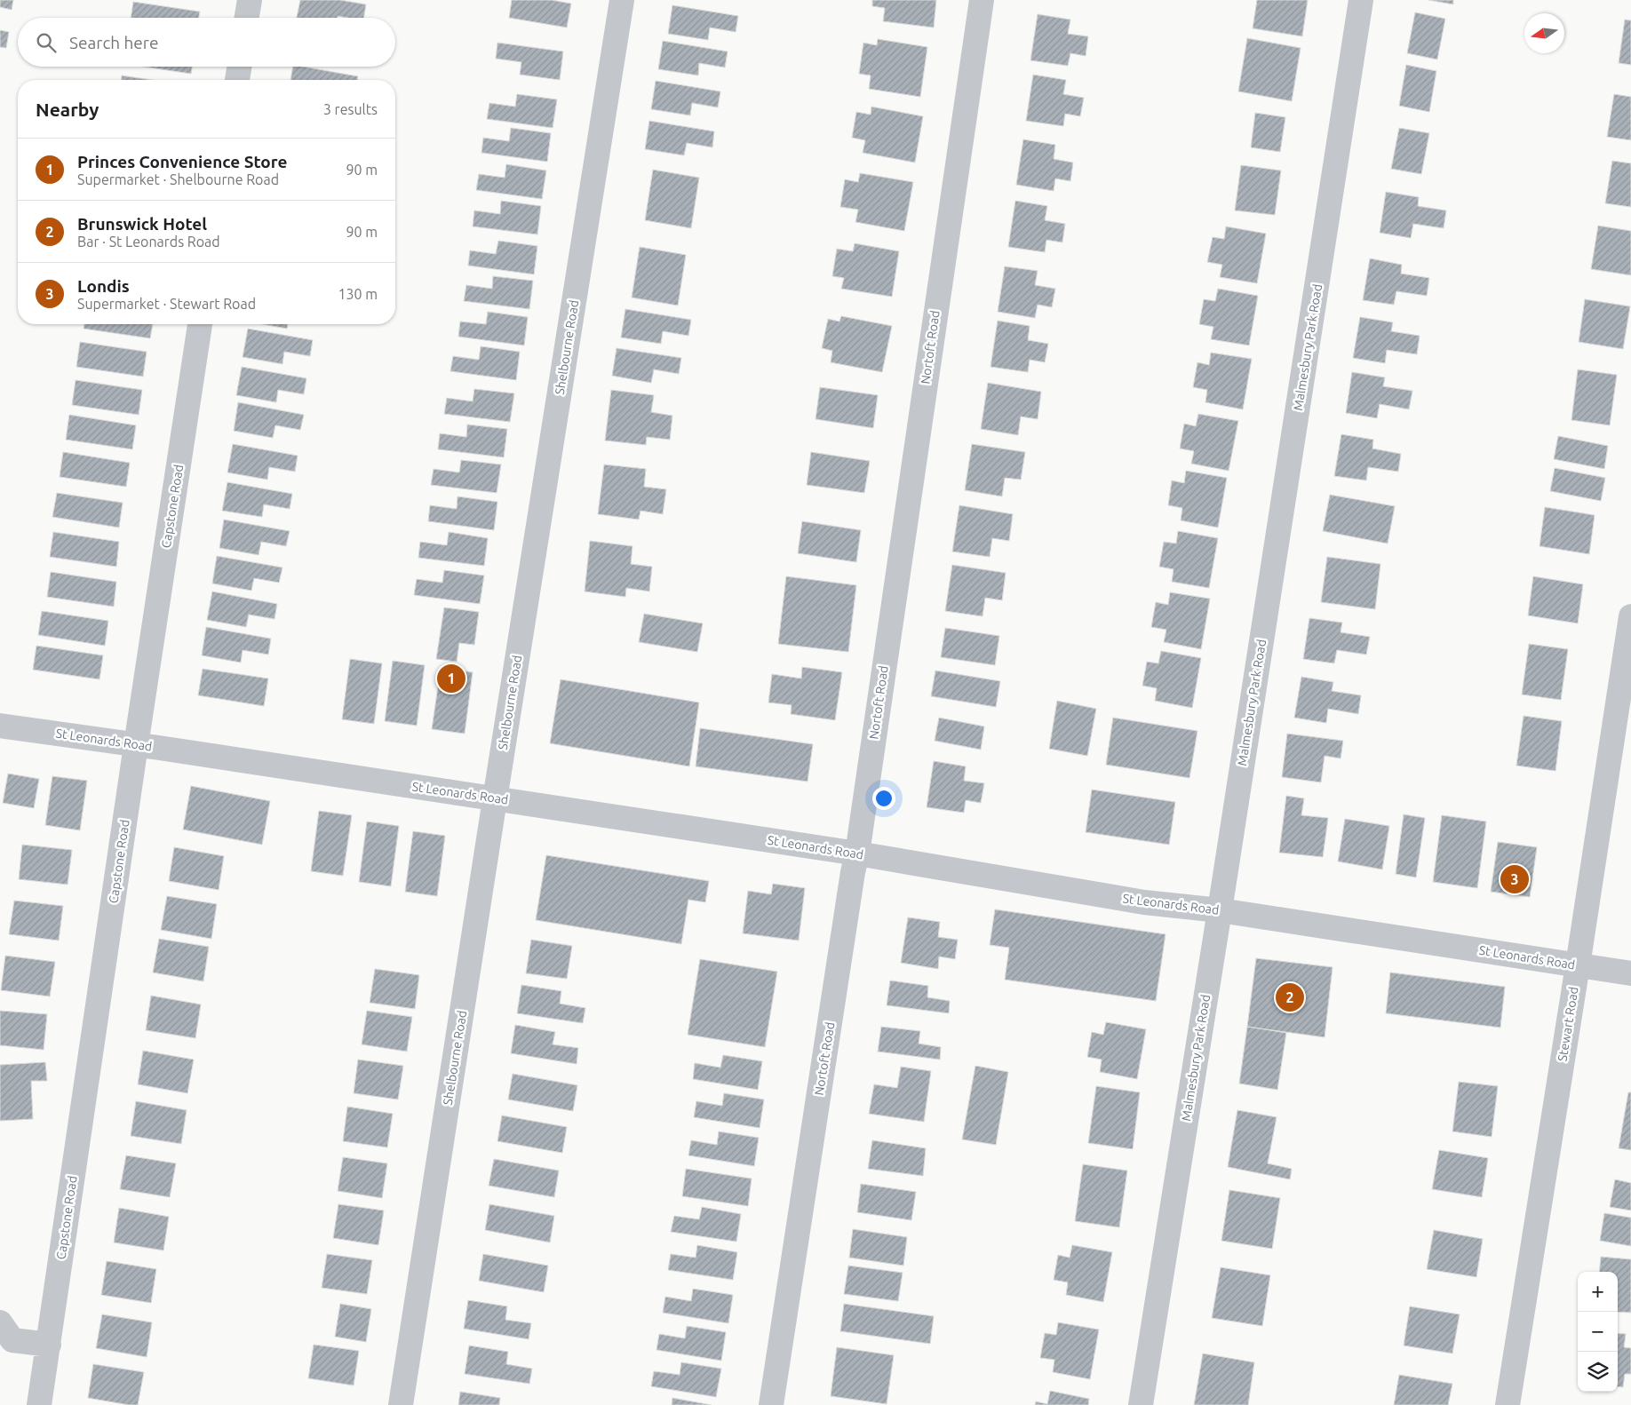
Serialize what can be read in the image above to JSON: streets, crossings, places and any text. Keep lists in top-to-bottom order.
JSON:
{
  "streets": {
    "street": [
      "Shelbourne Road",
      "Nortoft Road",
      "Malmesbury Park Road",
      "Capstone Road",
      "St Leonards Road",
      "Stewart Road"
    ]
  },
  "crossings": [
    ["Shelbourne Road", "St Leonards Road"],
    ["Nortoft Road", "St Leonards Road"],
    ["Malmesbury Park Road", "St Leonards Road"],
    ["Capstone Road", "St Leonards Road"],
    ["St Leonards Road", "Stewart Road"]
  ],
  "north": "left",
  "page": {
    "search": "Search here",
    "heading": ["Nearby", "3 results"],
    "list": [
      {
        "mark": "1",
        "name": "Princes Convenience Store",
        "note": "Supermarket · Shelbourne Road",
        "value": "90 m"
      },
      {
        "mark": "2",
        "name": "Brunswick Hotel",
        "note": "Bar · St Leonards Road",
        "value": "90 m"
      },
      {
        "mark": "3",
        "name": "Londis",
        "note": "Supermarket · Stewart Road",
        "value": "130 m"
      }
    ],
    "pins": ["1", "3", "2"],
    "map_buttons": ["+", "−"]
  }
}
